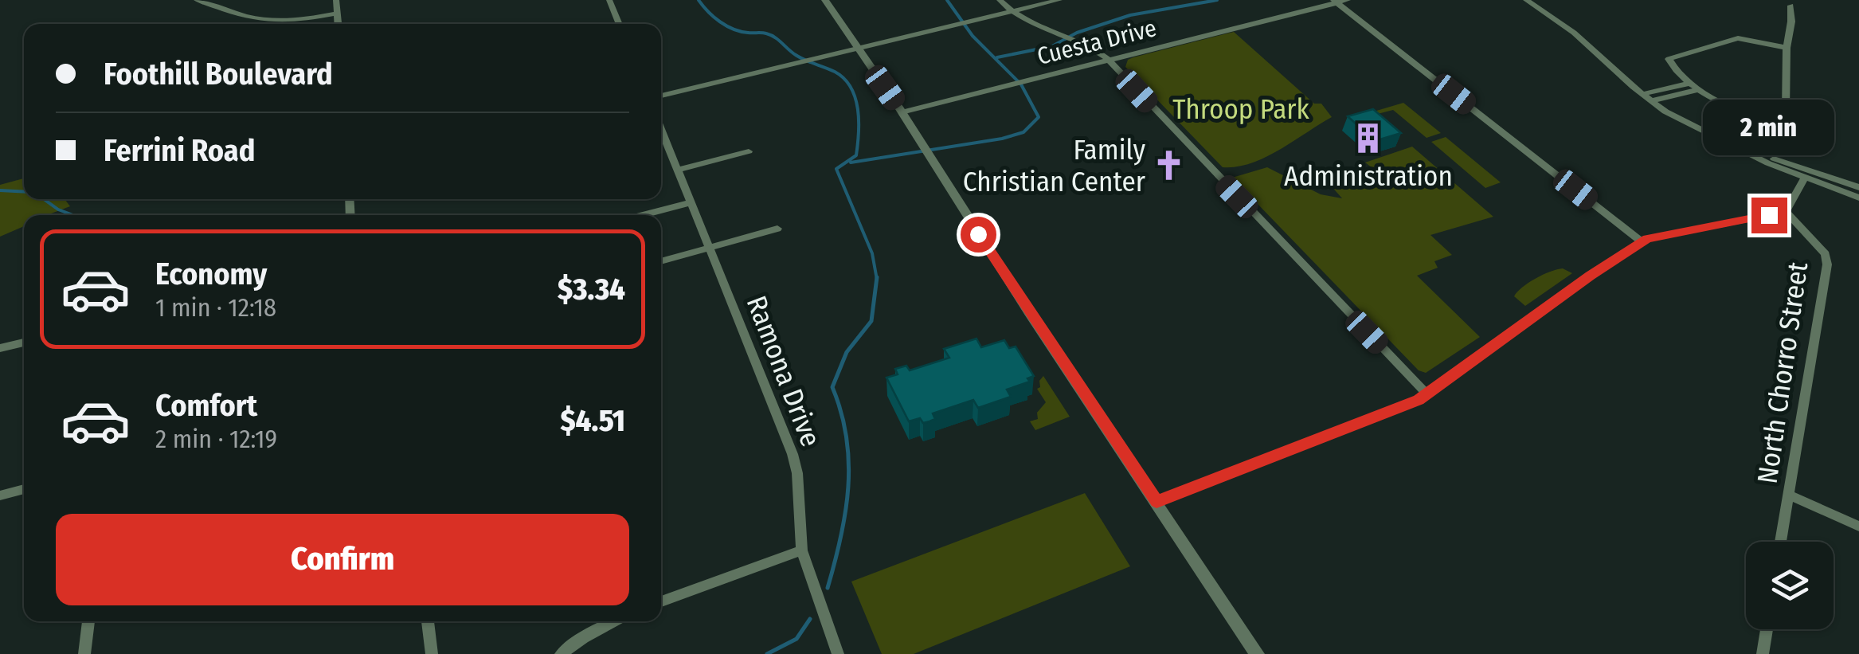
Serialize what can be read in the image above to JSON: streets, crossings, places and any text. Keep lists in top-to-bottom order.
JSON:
{
  "streets": {
    "street": ["Cuesta Drive", "Ramona Drive", "North Chorro Street"]
  },
  "parks": ["Throop Park"],
  "places": {
    "building": ["Administration"],
    "church": ["Family Christian Center"]
  },
  "page": {
    "banner": ["Foothill Boulevard", "Ferrini Road"],
    "bubble": "2 min",
    "list": [
      {
        "name": "Economy",
        "note": "1 min · 12:18",
        "value": "$3.34"
      },
      {
        "name": "Comfort",
        "note": "2 min · 12:19",
        "value": "$4.51"
      }
    ],
    "buttons": "Confirm"
  }
}
